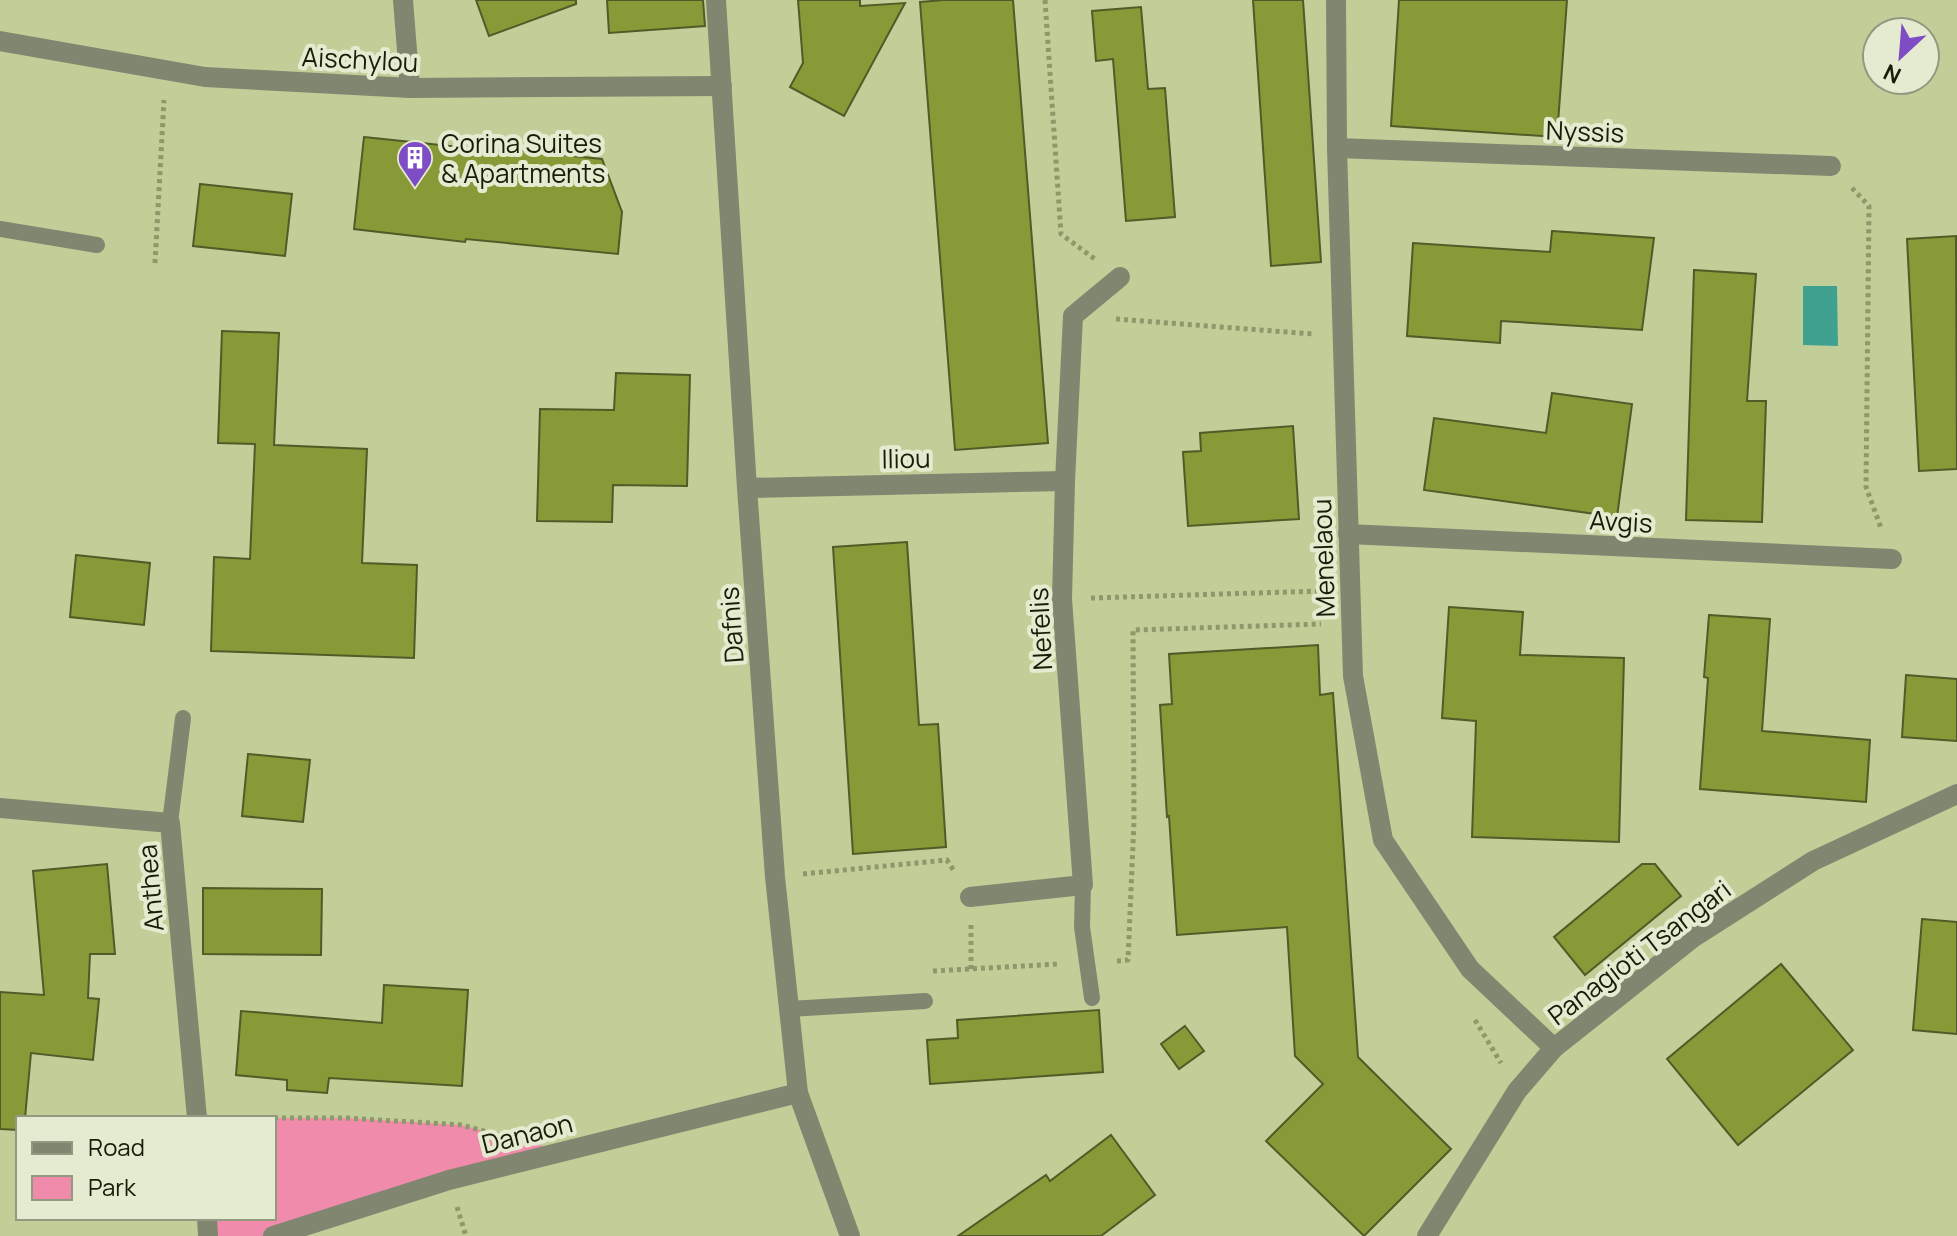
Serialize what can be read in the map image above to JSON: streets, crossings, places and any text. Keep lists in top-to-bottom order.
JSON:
{
  "streets": {
    "street": [
      "Aischylou",
      "Nyssis",
      "Iliou",
      "Avgis",
      "Menelaou",
      "Dafnis",
      "Nefelis",
      "Anthea",
      "Panagioti Tsangari",
      "Danaon"
    ]
  },
  "crossings": [
    ["Aischylou", "Dafnis"],
    ["Nyssis", "Menelaou"],
    ["Iliou", "Dafnis"],
    ["Iliou", "Nefelis"],
    ["Avgis", "Menelaou"],
    ["Menelaou", "Panagioti Tsangari"],
    ["Dafnis", "Danaon"]
  ],
  "places": {
    "building": ["Corina Suites & Apartments"]
  },
  "legend": ["Road", "Park"],
  "north": "bottom left"
}
